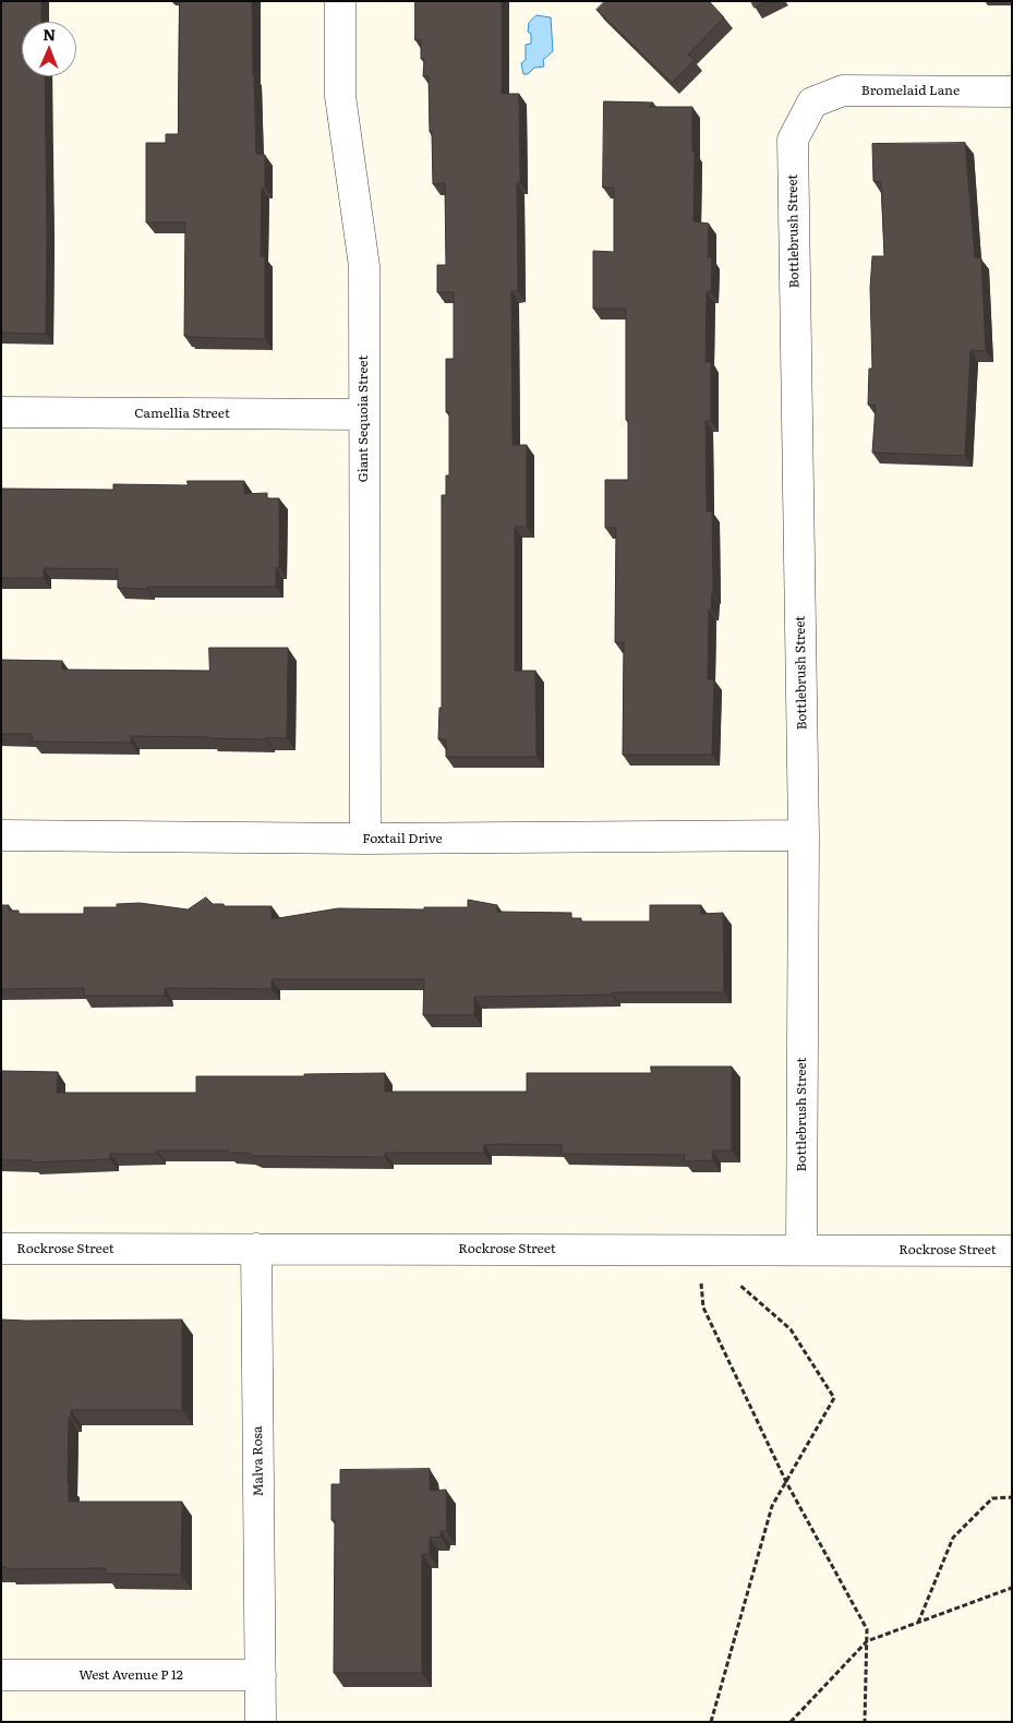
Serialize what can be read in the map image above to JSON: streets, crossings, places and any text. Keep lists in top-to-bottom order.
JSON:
{
  "streets": {
    "street": [
      "Bromelaid Lane",
      "Bottlebrush Street",
      "Camellia Street",
      "Giant Sequoia Street",
      "Foxtail Drive",
      "Rockrose Street",
      "Malva Rosa",
      "West Avenue P 12"
    ]
  },
  "crossings": [
    ["Bromelaid Lane", "Bottlebrush Street"],
    ["Bottlebrush Street", "Foxtail Drive"],
    ["Bottlebrush Street", "Rockrose Street"],
    ["Camellia Street", "Giant Sequoia Street"],
    ["Giant Sequoia Street", "Foxtail Drive"],
    ["Rockrose Street", "Malva Rosa"],
    ["Malva Rosa", "West Avenue P 12"]
  ],
  "north": "top"
}
